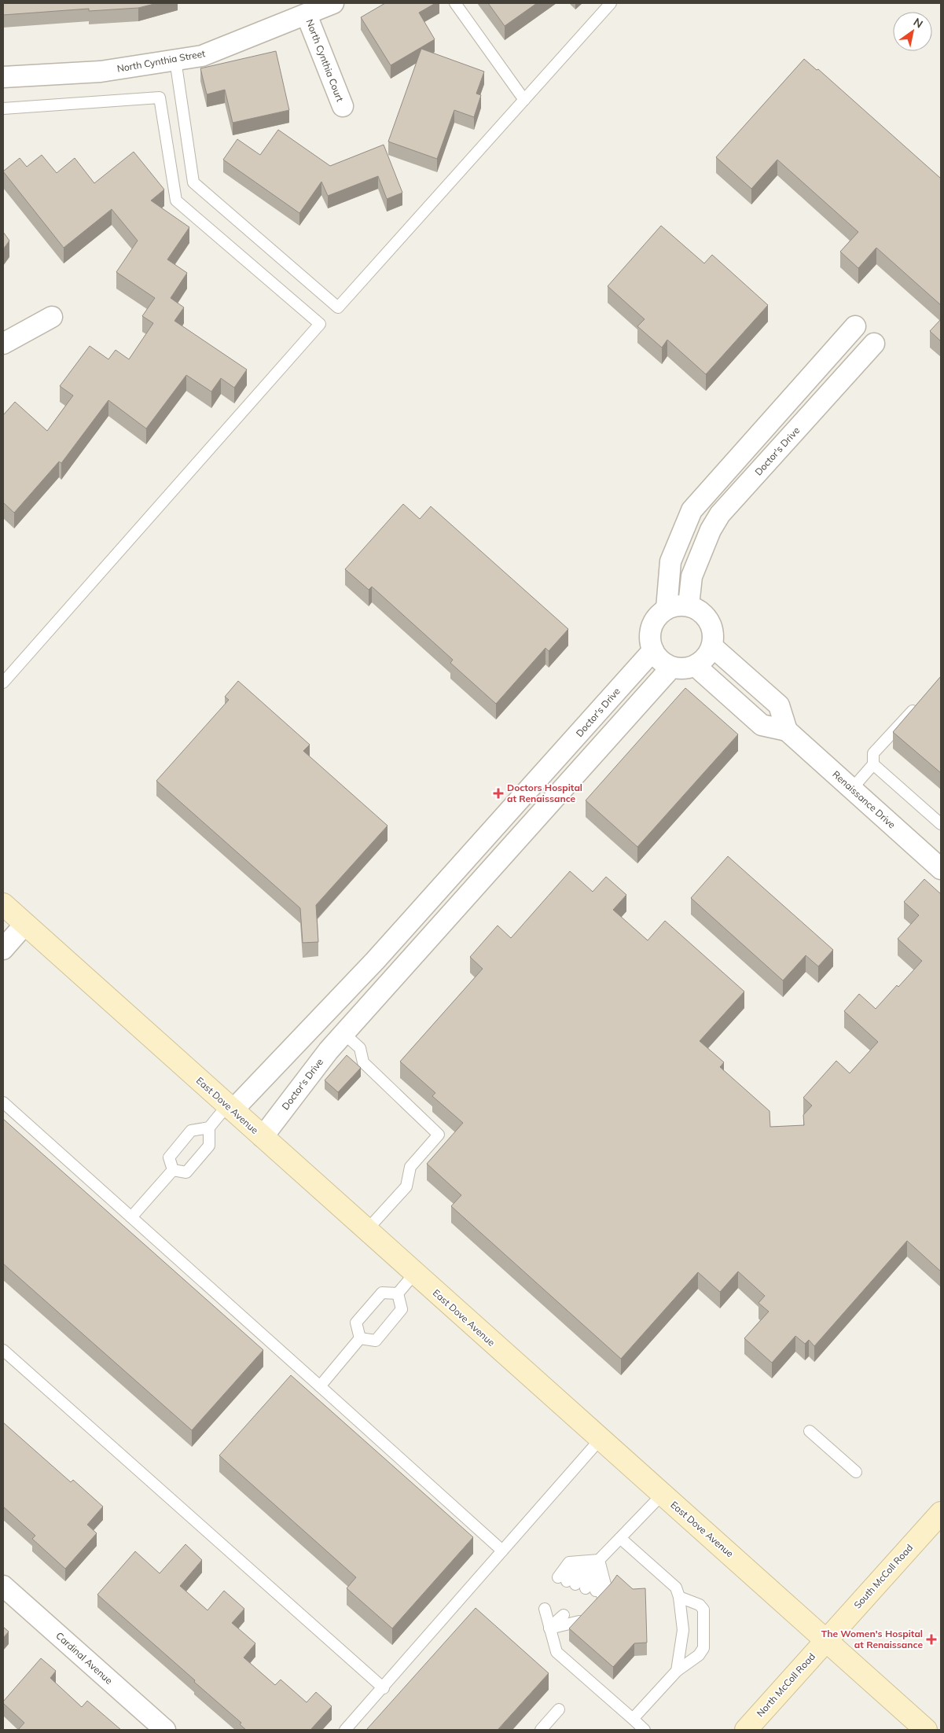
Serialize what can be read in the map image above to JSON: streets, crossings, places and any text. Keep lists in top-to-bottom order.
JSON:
{
  "streets": {
    "main road": ["East Dove Avenue", "South McColl Road", "North McColl Road"],
    "street": [
      "North Cynthia Court",
      "North Cynthia Street",
      "Doctor's Drive",
      "Renaissance Drive",
      "Cardinal Avenue"
    ]
  },
  "crossings": [
    ["North Cynthia Court", "North Cynthia Street"],
    ["Doctor's Drive", "Renaissance Drive"],
    ["Doctor's Drive", "East Dove Avenue"],
    ["East Dove Avenue", "South McColl Road"],
    ["East Dove Avenue", "North McColl Road"],
    ["South McColl Road", "North McColl Road"]
  ],
  "places": {
    "health": ["Doctors Hospital at Renaissance", "The Women's Hospital at Renaissance"]
  },
  "north": "top right"
}
